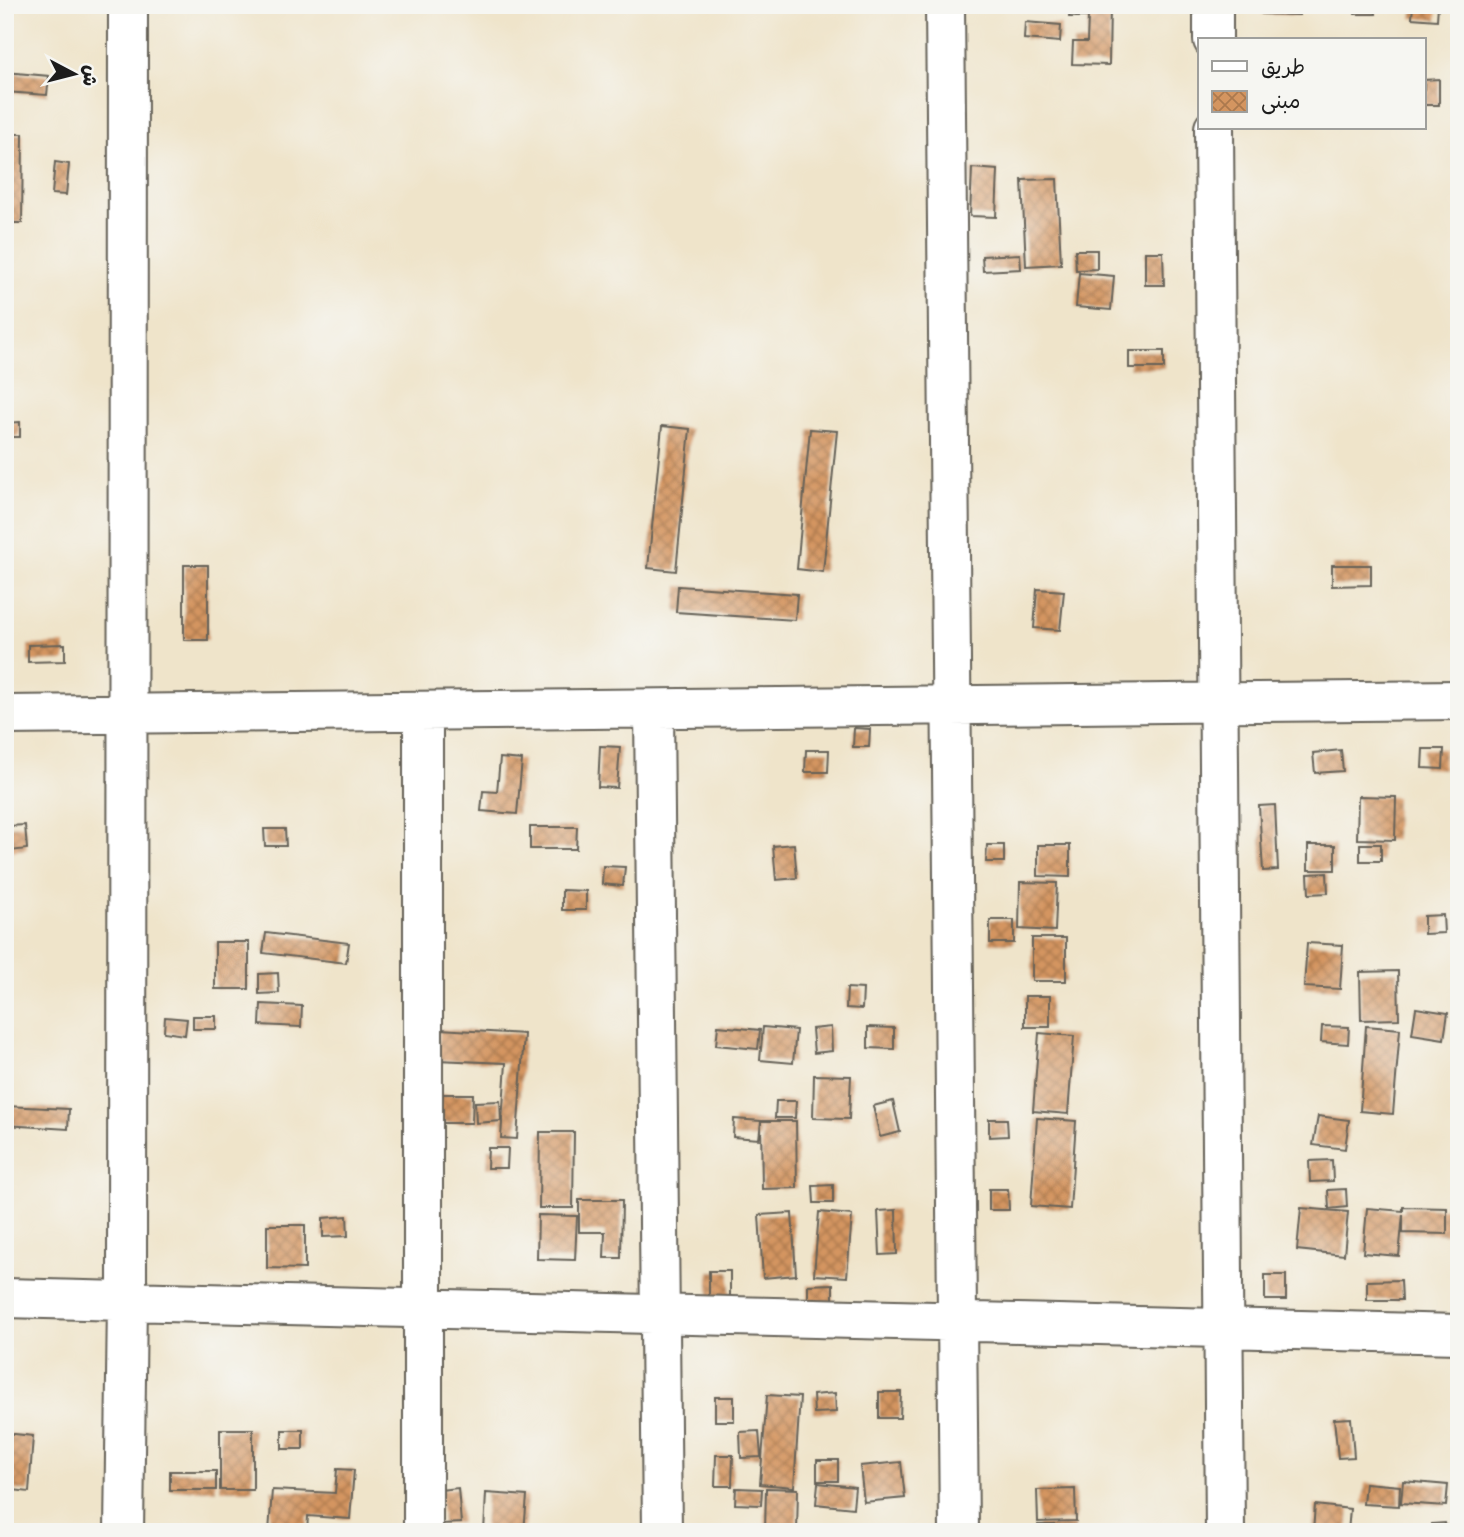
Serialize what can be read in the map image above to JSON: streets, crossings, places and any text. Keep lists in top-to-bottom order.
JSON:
{
  "legend": ["طريق", "مبنى"],
  "north": "right"
}
